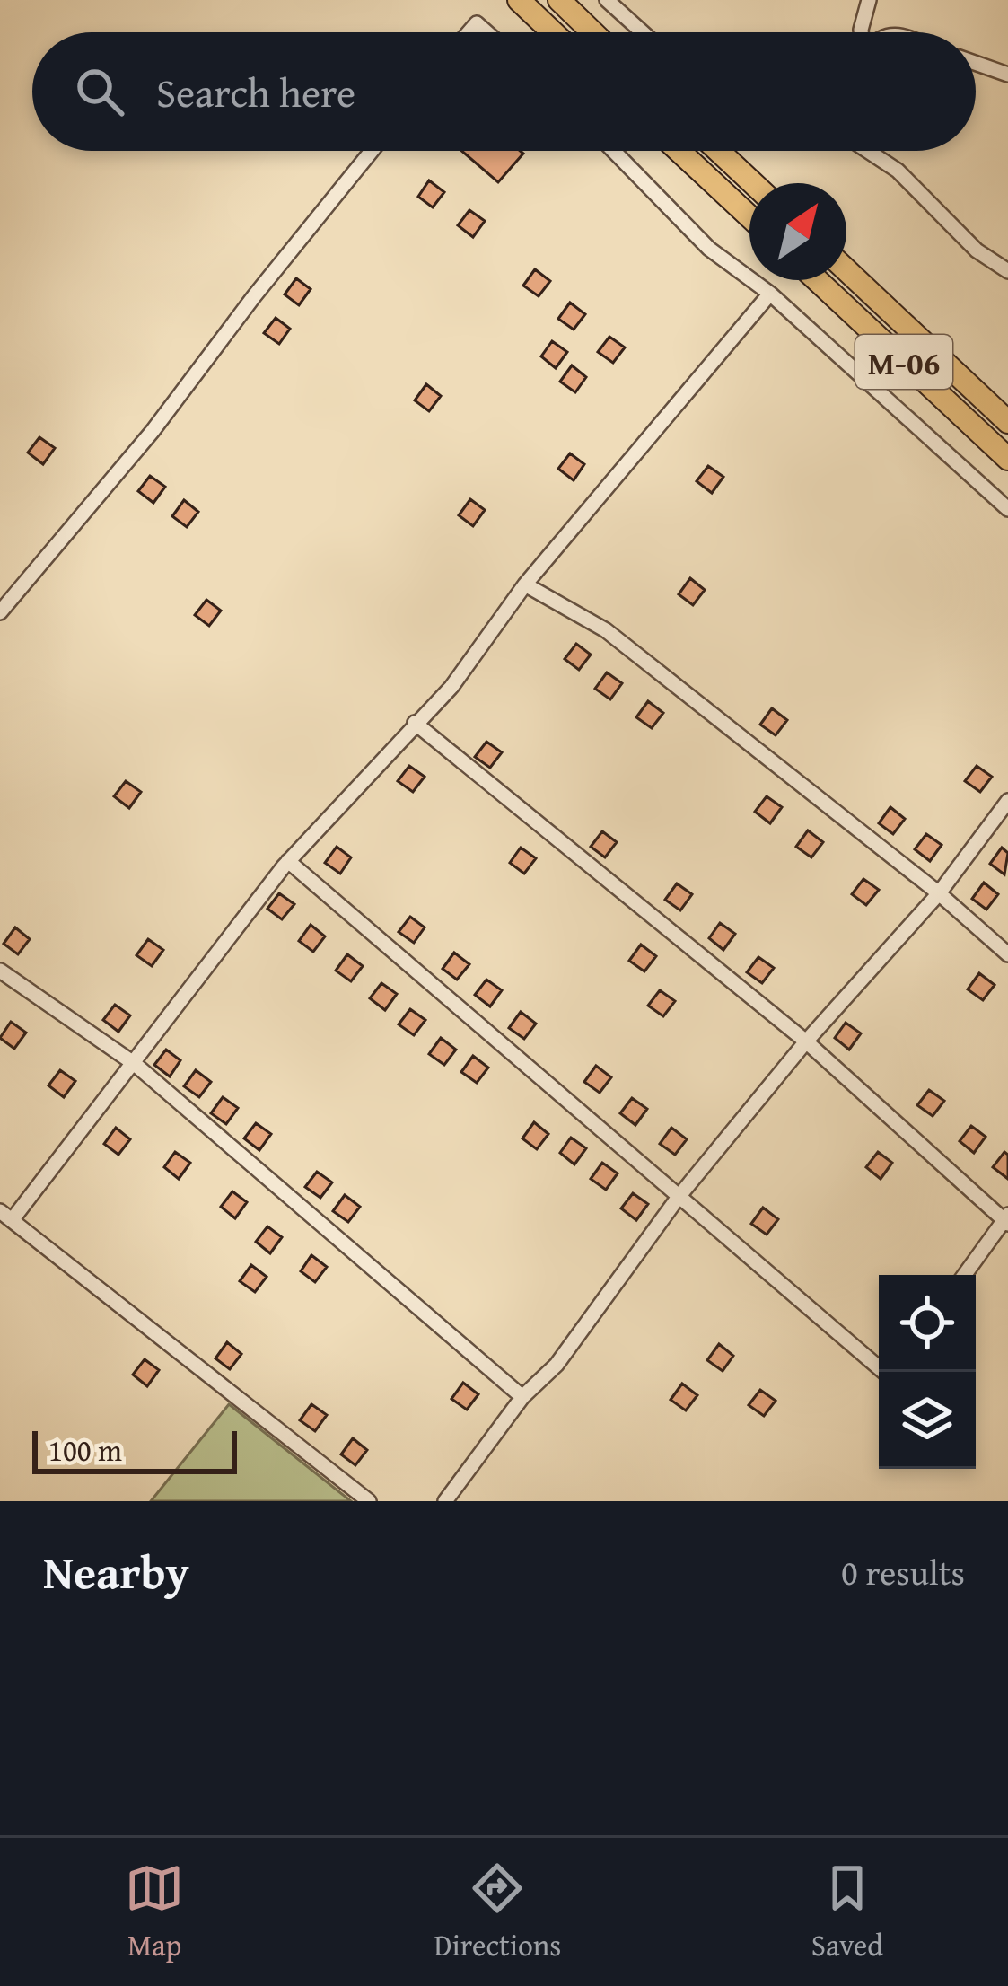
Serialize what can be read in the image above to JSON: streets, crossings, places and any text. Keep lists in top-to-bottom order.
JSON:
{
  "streets": {
    "highway": ["М-06"]
  },
  "scale_bar": "100 m",
  "north": "top right",
  "page": {
    "search": "Search here",
    "scale": "100 m",
    "heading": ["Nearby", "0 results"],
    "nav": ["Map", "Directions", "Saved"]
  }
}
